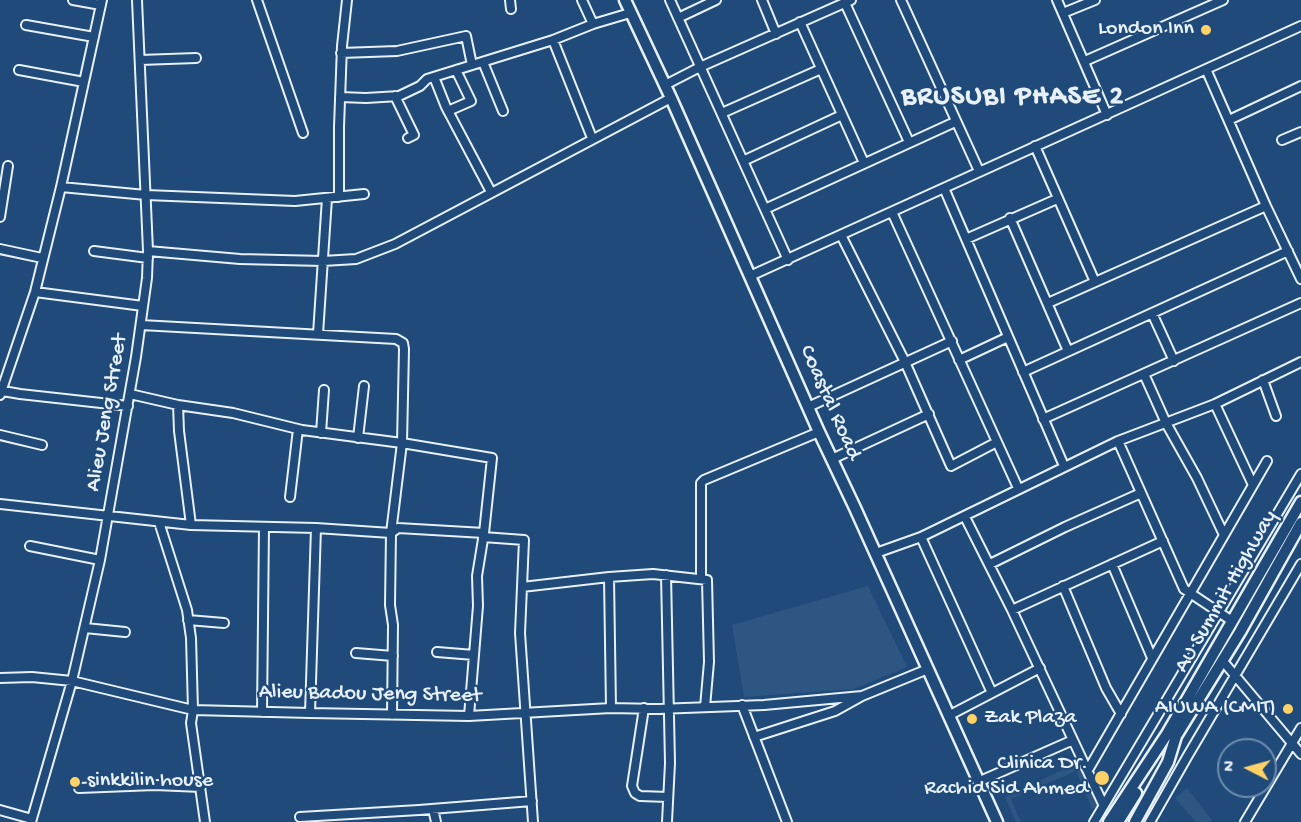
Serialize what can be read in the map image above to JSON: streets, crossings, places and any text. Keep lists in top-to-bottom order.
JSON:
{
  "streets": {
    "main road": ["Coastal Road", "AU Summit Highway"],
    "street": ["Alieu Jeng Street", "Alieu Badou Jeng Street"]
  },
  "crossings": [
    ["Alieu Jeng Street", "Alieu Badou Jeng Street"]
  ],
  "districts": ["BRUSUBI PHASE 2"],
  "places": [
    "London Inn",
    "AIUWA (CMIT)",
    "Zak Plaza",
    "Clinica Dr. Rachid Sid Ahmed",
    "sinkkilin house"
  ],
  "north": "left"
}
